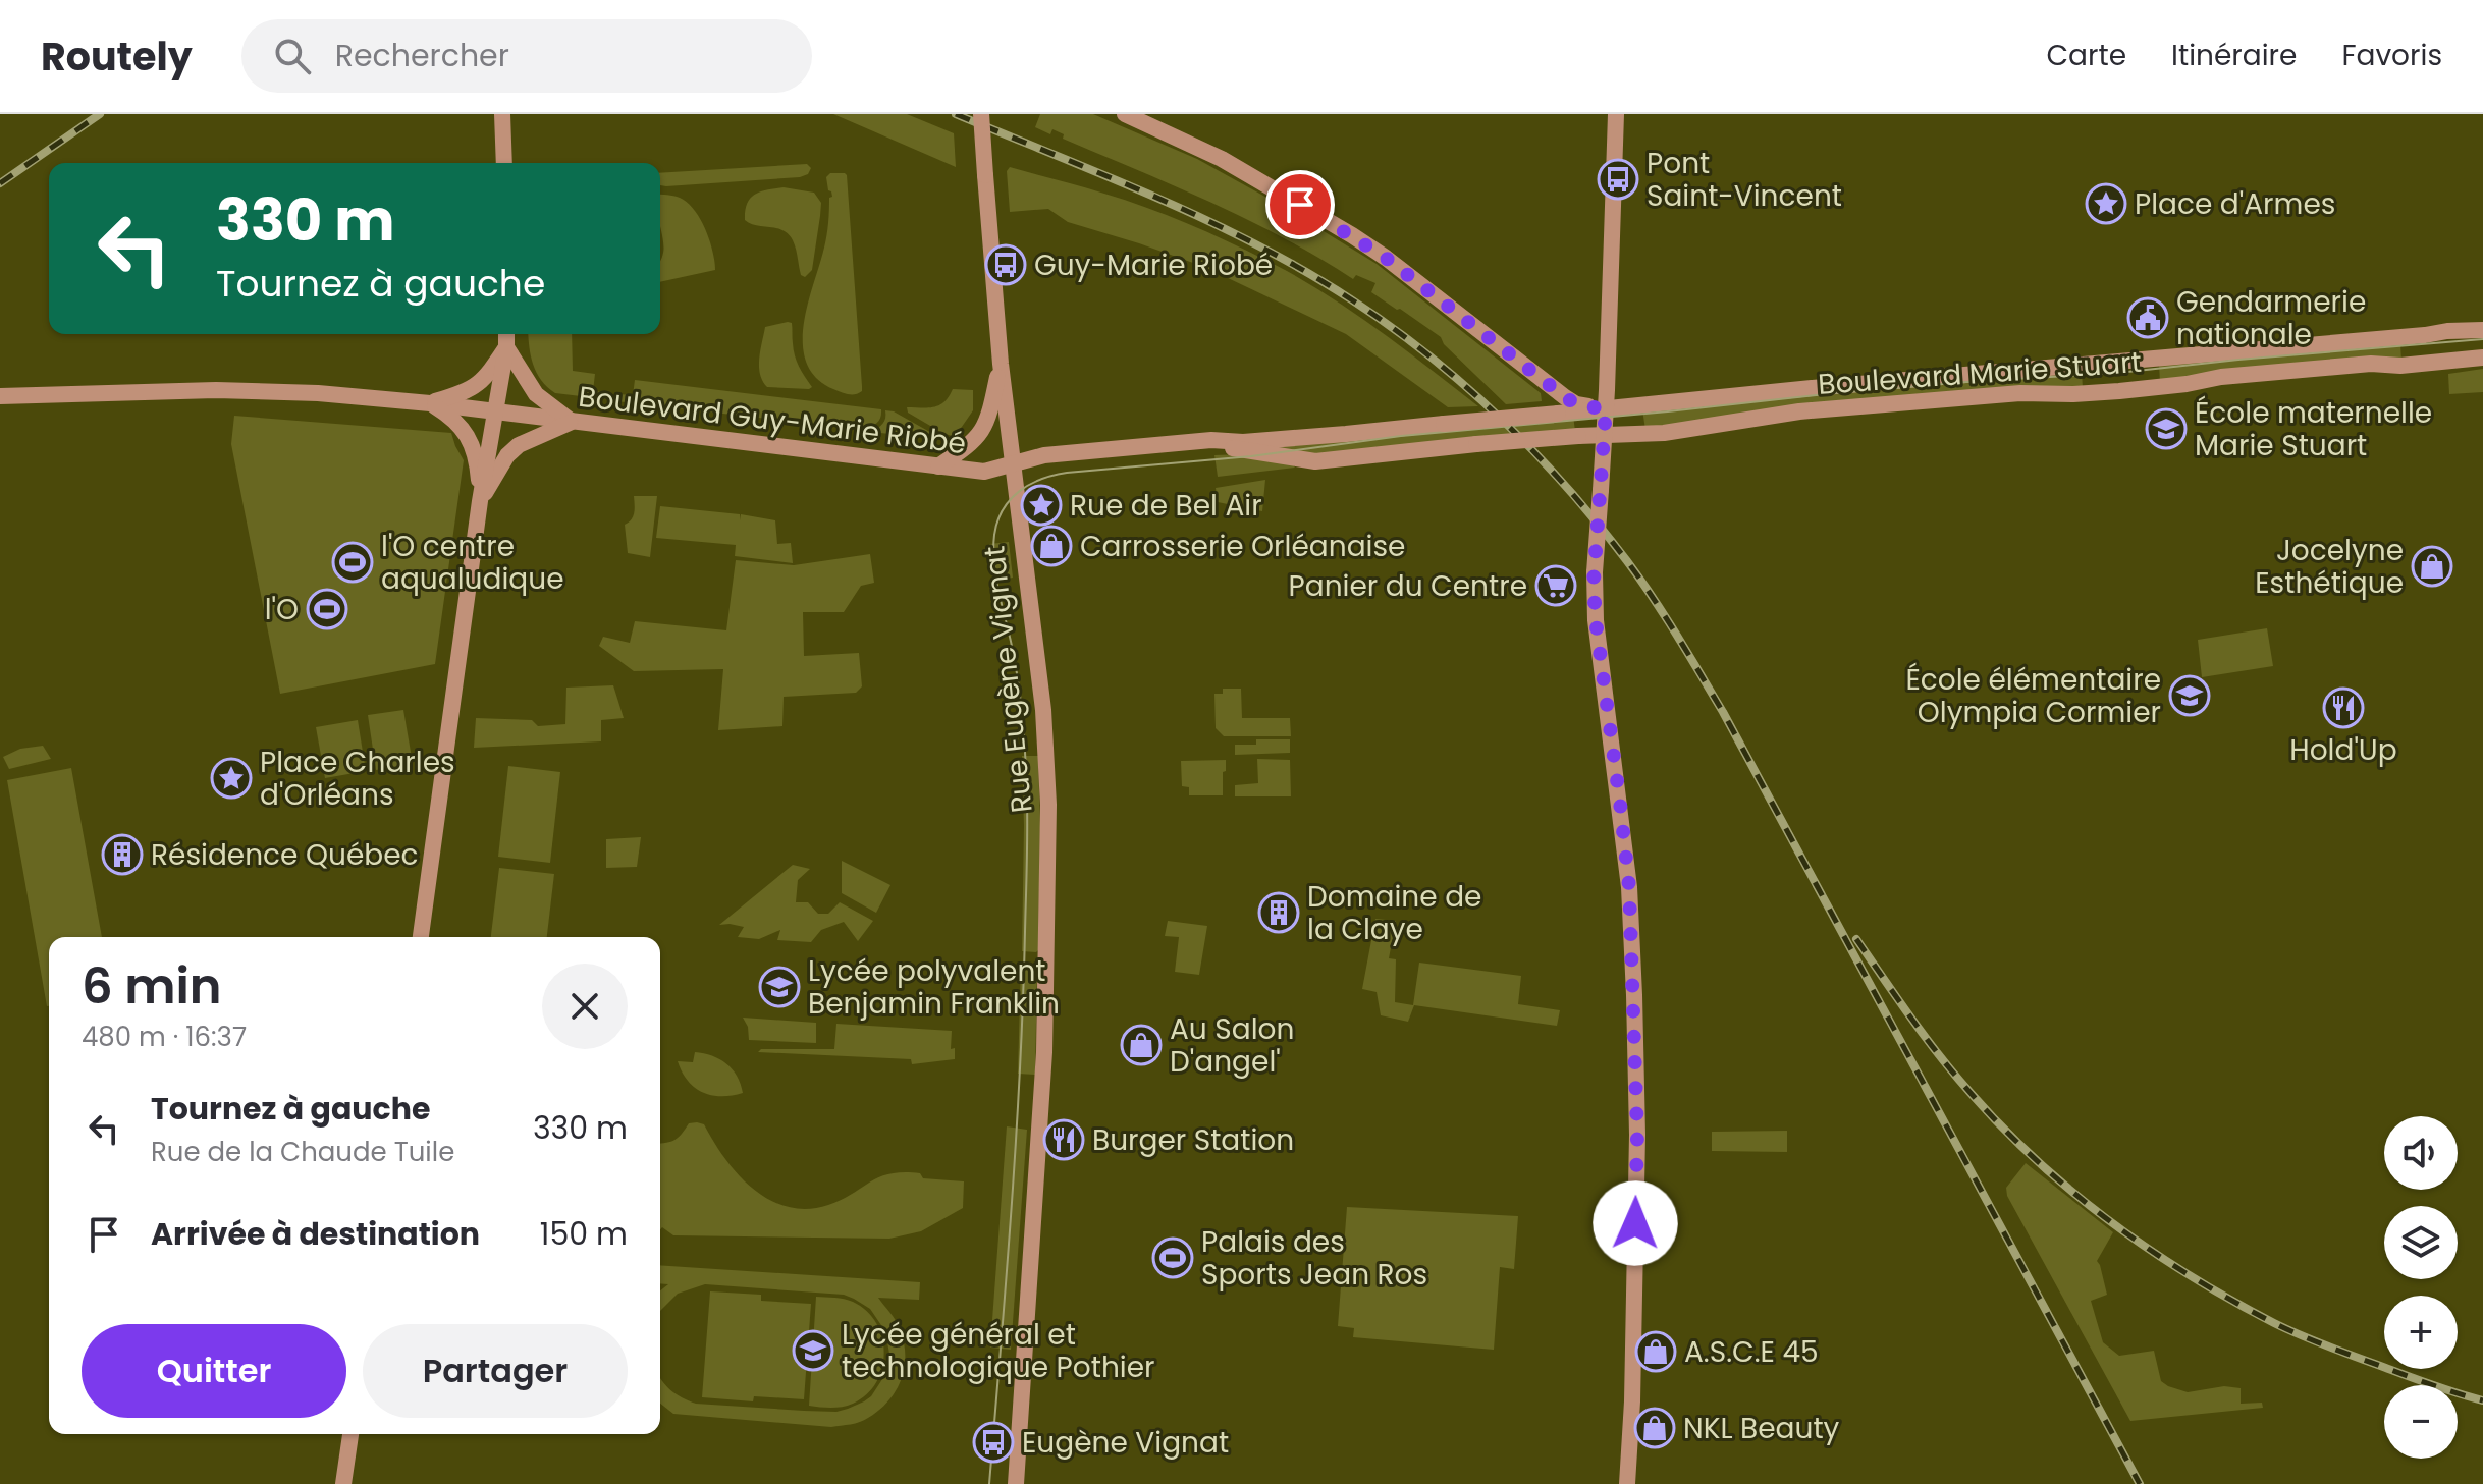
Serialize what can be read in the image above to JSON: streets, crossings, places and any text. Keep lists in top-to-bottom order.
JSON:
{
  "streets": {
    "main road": ["Boulevard Marie Stuart", "Boulevard Guy-Marie Riobé", "Rue Eugène Vignat"]
  },
  "crossings": [
    ["Boulevard Marie Stuart", "Boulevard Guy-Marie Riobé"],
    ["Boulevard Guy-Marie Riobé", "Rue Eugène Vignat"]
  ],
  "places": {
    "bus stop": ["Pont Saint-Vincent", "Guy-Marie Riobé", "Eugène Vignat"],
    "place": ["Place d'Armes", "Rue de Bel Air", "Place Charles d'Orléans"],
    "public building": ["Gendarmerie nationale"],
    "school or university": [
      "École maternelle Marie Stuart",
      "École élémentaire Olympia Cormier",
      "Lycée polyvalent Benjamin Franklin",
      "Lycée général et technologique Pothier"
    ],
    "shop": [
      "Carrosserie Orléanaise",
      "Jocelyne Esthétique",
      "Au Salon D'angel'",
      "A.S.C.E 45",
      "NKL Beauty"
    ],
    "sports": ["l'O centre aqualudique", "l'O", "Palais des Sports Jean Ros"],
    "supermarket": ["Panier du Centre"],
    "restaurant": ["Hold'Up", "Burger Station"],
    "building": ["Résidence Québec", "Domaine de la Claye"]
  },
  "page": {
    "header": "Routely",
    "search": "Rechercher",
    "nav": ["Carte", "Itinéraire", "Favoris"],
    "turn": ["330 m", "Tournez à gauche"],
    "heading": ["6 min", "480 m · 16:37"],
    "list": [
      {
        "name": "Tournez à gauche",
        "note": "Rue de la Chaude Tuile",
        "value": "330 m"
      },
      {
        "name": "Arrivée à destination",
        "value": "150 m"
      }
    ],
    "map_buttons": ["+", "−"],
    "buttons": ["Quitter", "Partager"]
  }
}
